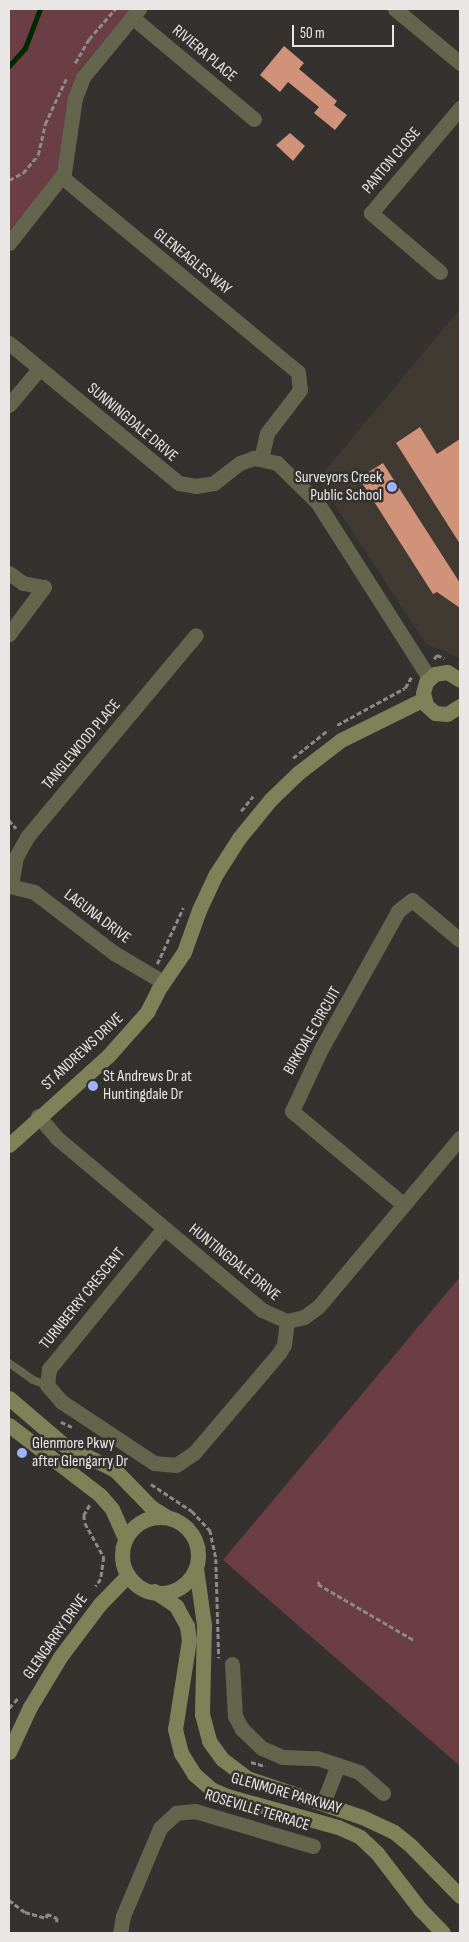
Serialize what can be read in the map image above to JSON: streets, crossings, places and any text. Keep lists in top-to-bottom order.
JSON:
{
  "streets": {
    "main road": ["ST ANDREWS DRIVE", "GLENGARRY DRIVE", "GLENMORE PARKWAY"],
    "street": [
      "RIVIERA PLACE",
      "PANTON CLOSE",
      "GLENEAGLES WAY",
      "SUNNINGDALE DRIVE",
      "TANGLEWOOD PLACE",
      "LAGUNA DRIVE",
      "BIRKDALE CIRCUIT",
      "HUNTINGDALE DRIVE",
      "TURNBERRY CRESCENT",
      "ROSEVILLE TERRACE"
    ]
  },
  "crossings": [
    ["GLENEAGLES WAY", "SUNNINGDALE DRIVE"],
    ["TANGLEWOOD PLACE", "LAGUNA DRIVE"],
    ["LAGUNA DRIVE", "ST ANDREWS DRIVE"],
    ["BIRKDALE CIRCUIT", "HUNTINGDALE DRIVE"],
    ["ST ANDREWS DRIVE", "HUNTINGDALE DRIVE"],
    ["HUNTINGDALE DRIVE", "TURNBERRY CRESCENT"],
    ["GLENGARRY DRIVE", "GLENMORE PARKWAY"]
  ],
  "places": ["Surveyors Creek Public School", "St Andrews Dr at Huntingdale Dr", "Glenmore Pkwy after Glengarry Dr"],
  "scale_bar": "50 m"
}
